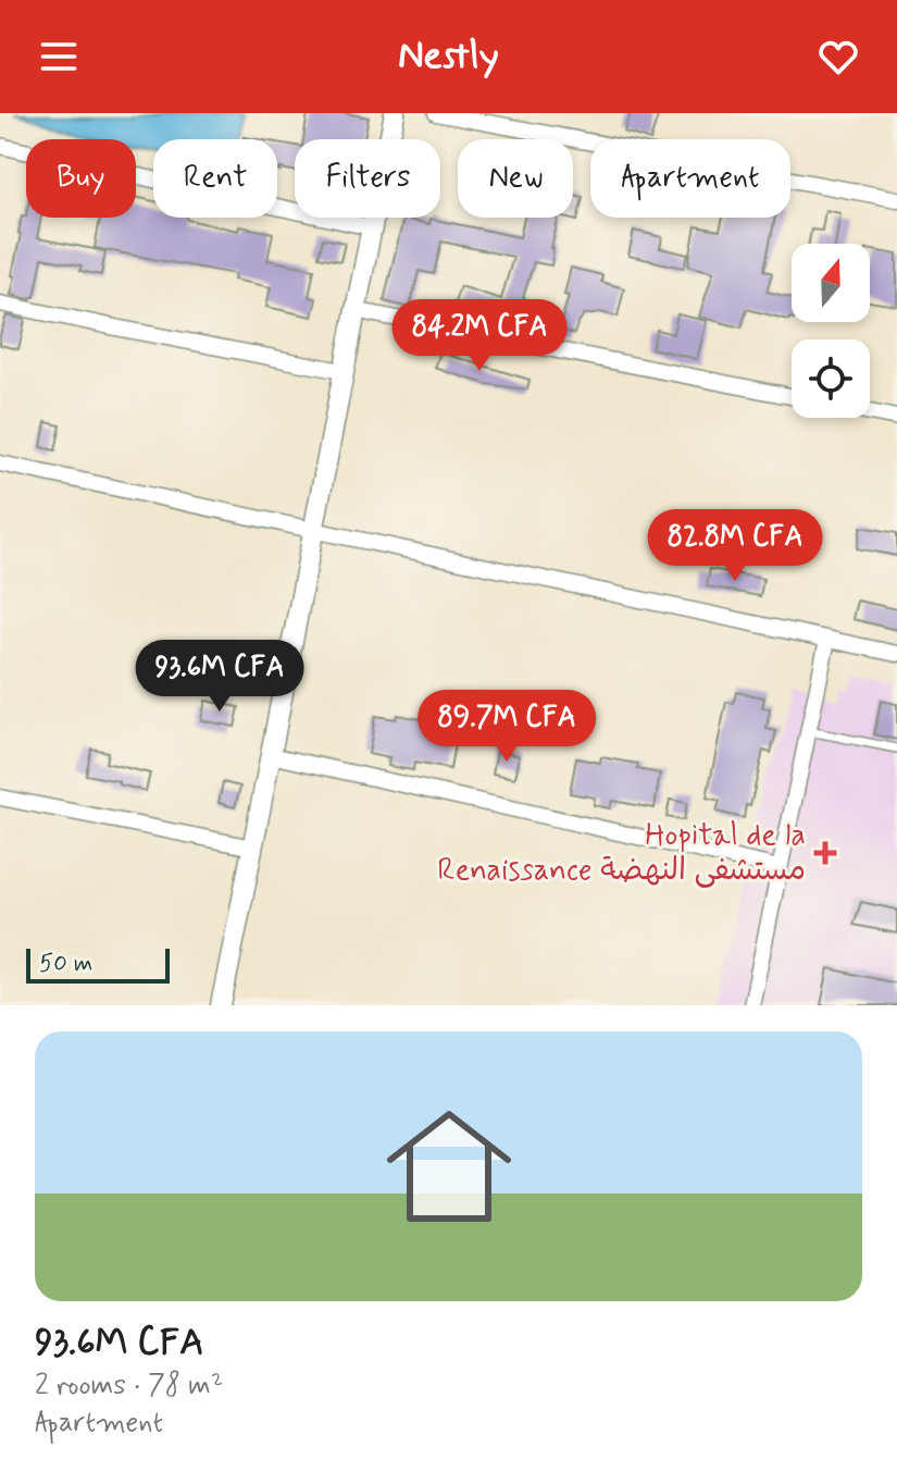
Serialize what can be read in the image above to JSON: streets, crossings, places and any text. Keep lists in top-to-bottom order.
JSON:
{
  "places": {
    "health": ["Hopital de la Renaissance مستشفى النهضة"]
  },
  "scale_bar": "50 m",
  "north": "top",
  "page": {
    "header": "Nestly",
    "chip": [
      "Buy",
      "Rent",
      "Filters",
      "New",
      "Apartment"
    ],
    "price": [
      "84.2M CFA",
      "82.8M CFA",
      "93.6M CFA",
      "89.7M CFA"
    ],
    "scale": "50 m",
    "list": [
      {
        "name": "93.6M CFA",
        "note": "2 rooms · 78 m² · Apartment"
      }
    ]
  }
}
